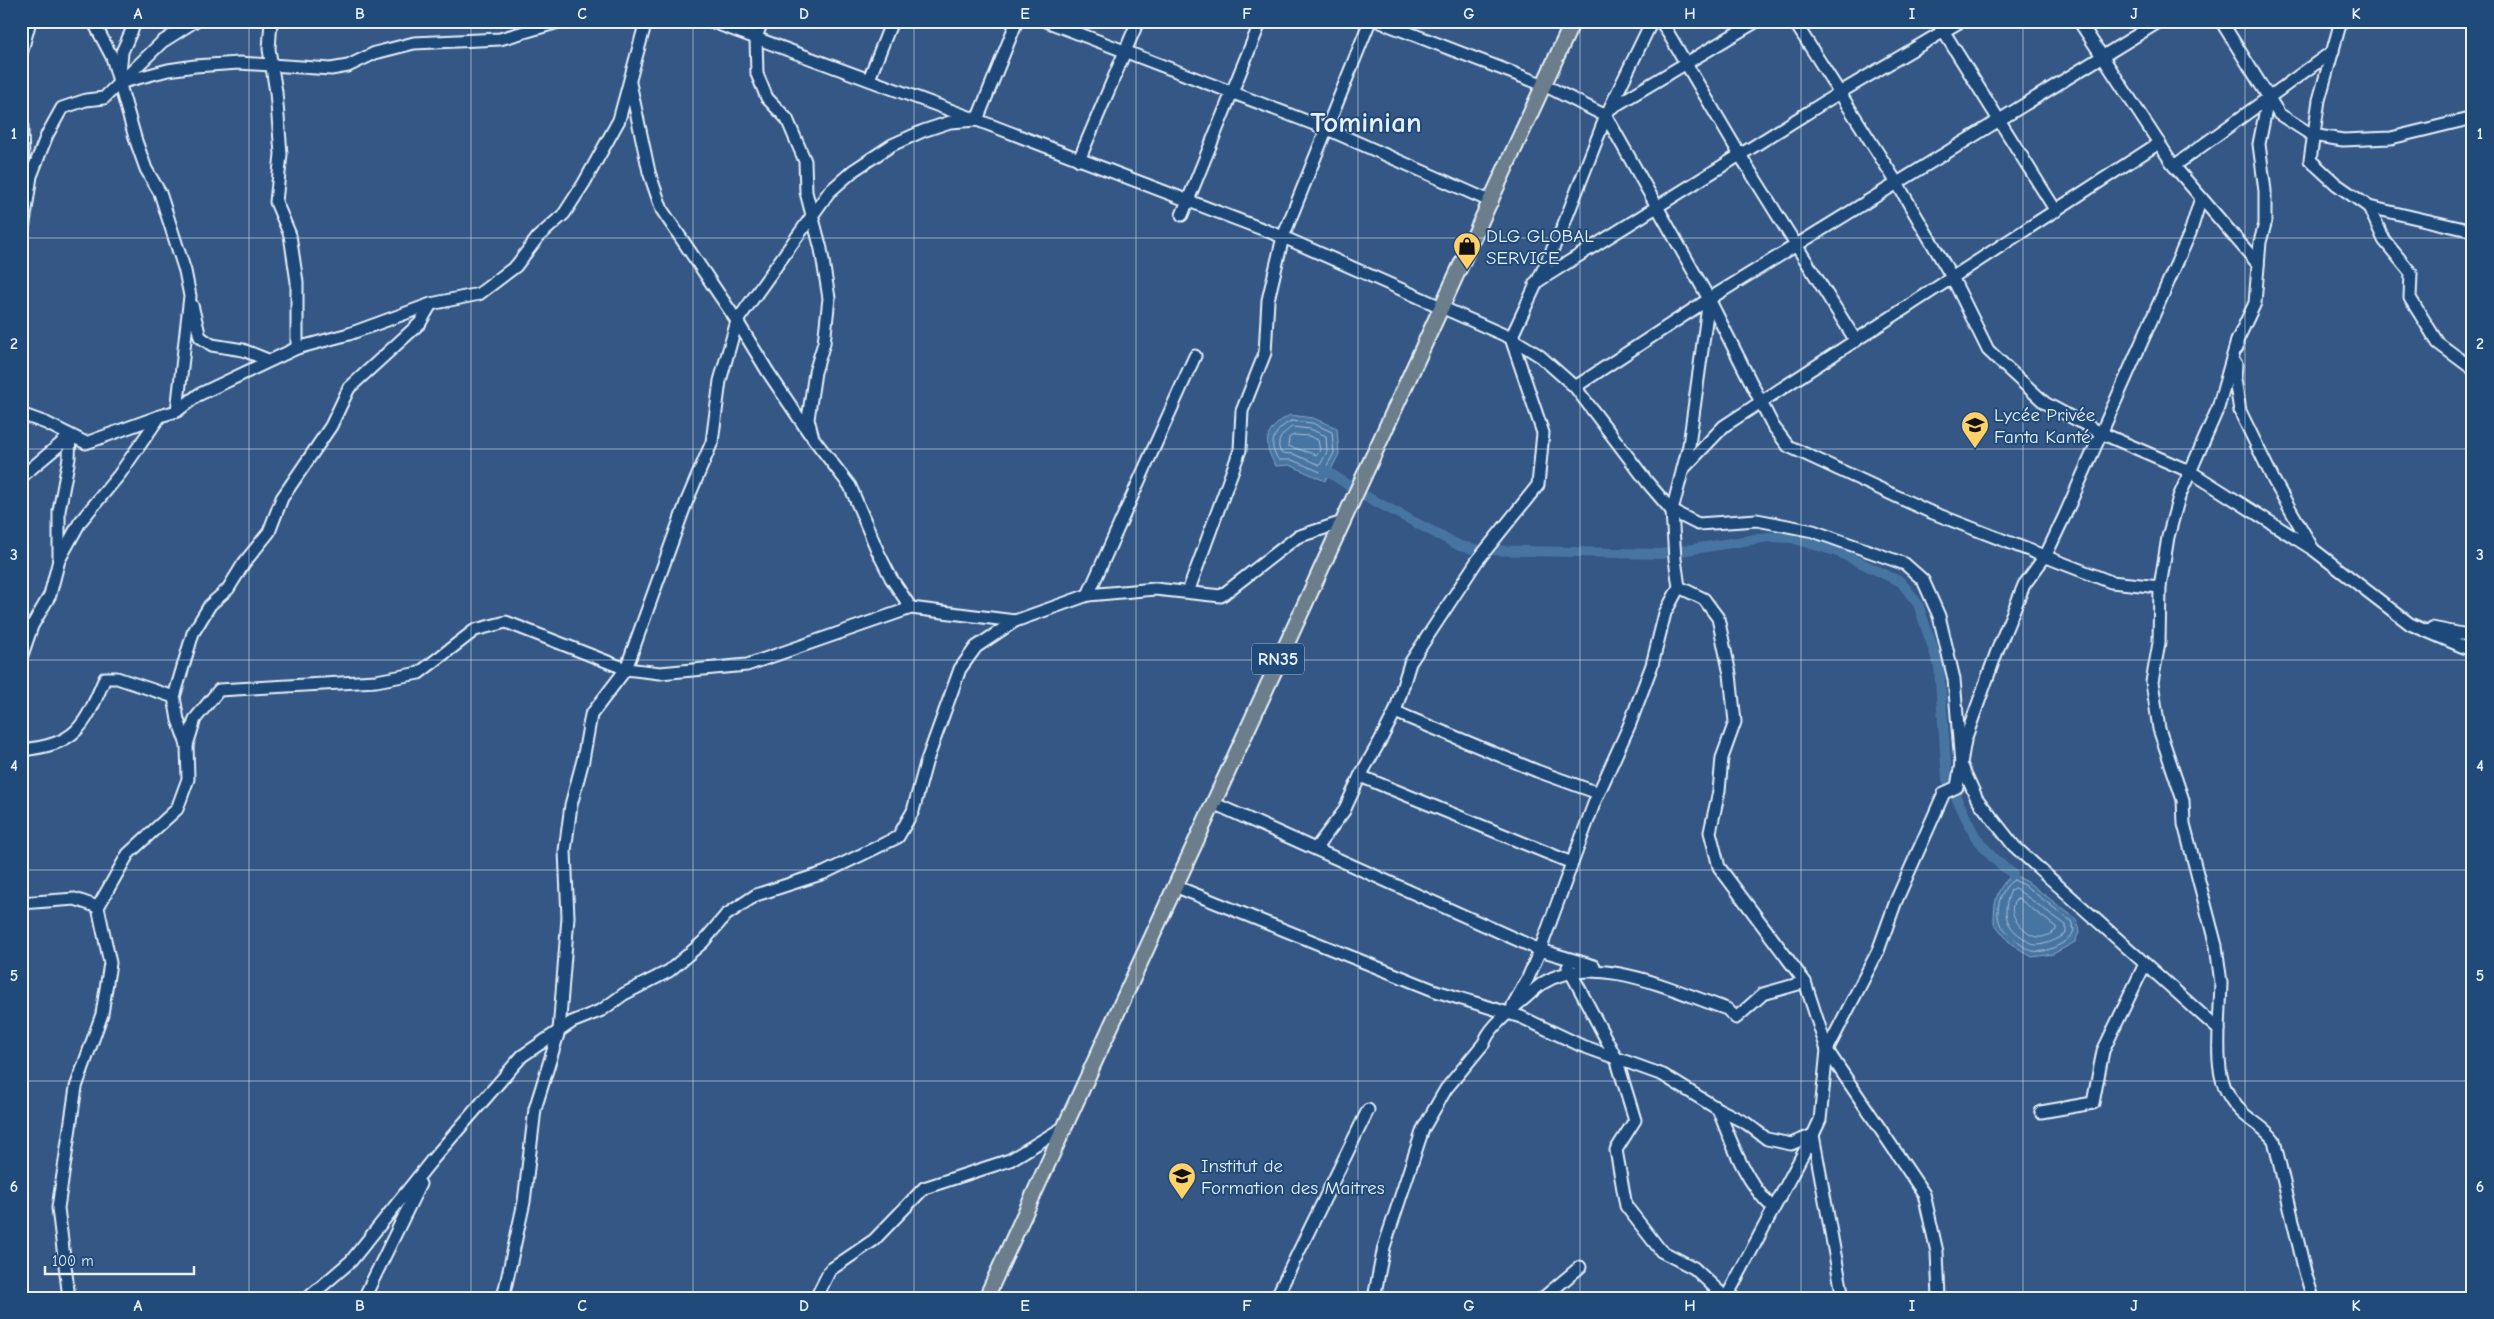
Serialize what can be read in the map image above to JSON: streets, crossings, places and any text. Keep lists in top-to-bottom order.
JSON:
{
  "streets": {
    "main road": ["RN35"]
  },
  "districts": ["Tominian"],
  "places": {
    "shop": ["DLG GLOBAL SERVICE"],
    "school or university": ["Lycée Privée Fanta Kanté", "Institut de Formation des Maitres"]
  },
  "scale_bar": "100 m",
  "grid": {
    "columns": [
      "A",
      "B",
      "C",
      "D",
      "E",
      "F",
      "G",
      "H",
      "I",
      "J",
      "K"
    ],
    "rows": [
      "1",
      "2",
      "3",
      "4",
      "5",
      "6"
    ]
  }
}
